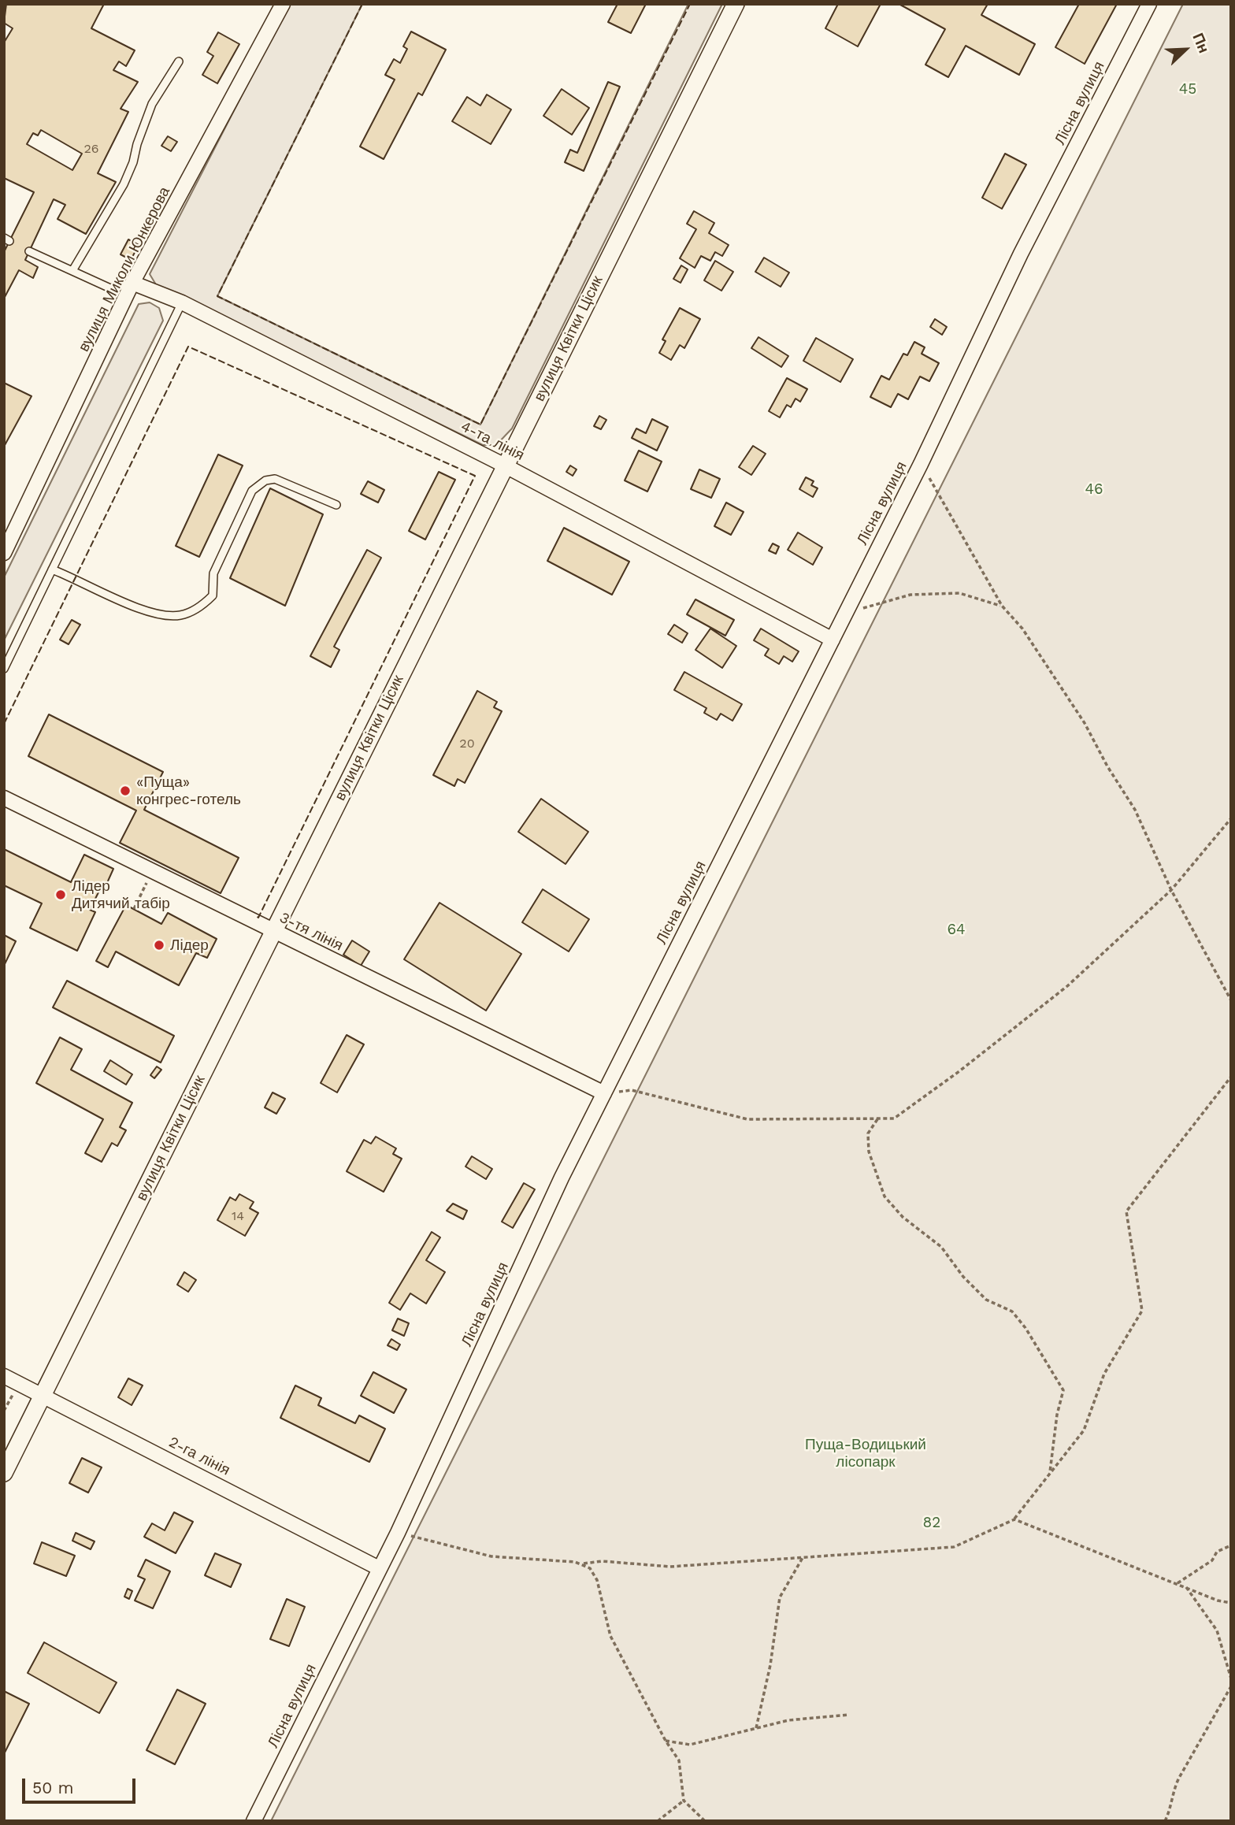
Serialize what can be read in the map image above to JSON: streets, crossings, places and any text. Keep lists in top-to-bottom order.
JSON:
{
  "streets": {
    "street": [
      "Лісна вулиця",
      "вулиця Миколи Юнкерова",
      "вулиця Квітки Цісик",
      "4-та лінія",
      "3-тя лінія",
      "2-га лінія"
    ]
  },
  "crossings": [
    ["Лісна вулиця", "4-та лінія"],
    ["Лісна вулиця", "3-тя лінія"],
    ["Лісна вулиця", "2-га лінія"],
    ["вулиця Миколи Юнкерова", "4-та лінія"],
    ["вулиця Квітки Цісик", "4-та лінія"],
    ["вулиця Квітки Цісик", "3-тя лінія"],
    ["вулиця Квітки Цісик", "2-га лінія"]
  ],
  "parks": [
    "45",
    "46",
    "64",
    "Пуща-Водицький лісопарк",
    "82"
  ],
  "places": ["«Пуща» конгрес-готель", "Лідер Дитячий табір", "Лідер"],
  "house_numbers": ["26", "20", "14"],
  "scale_bar": "50 m",
  "north": "top right"
}
